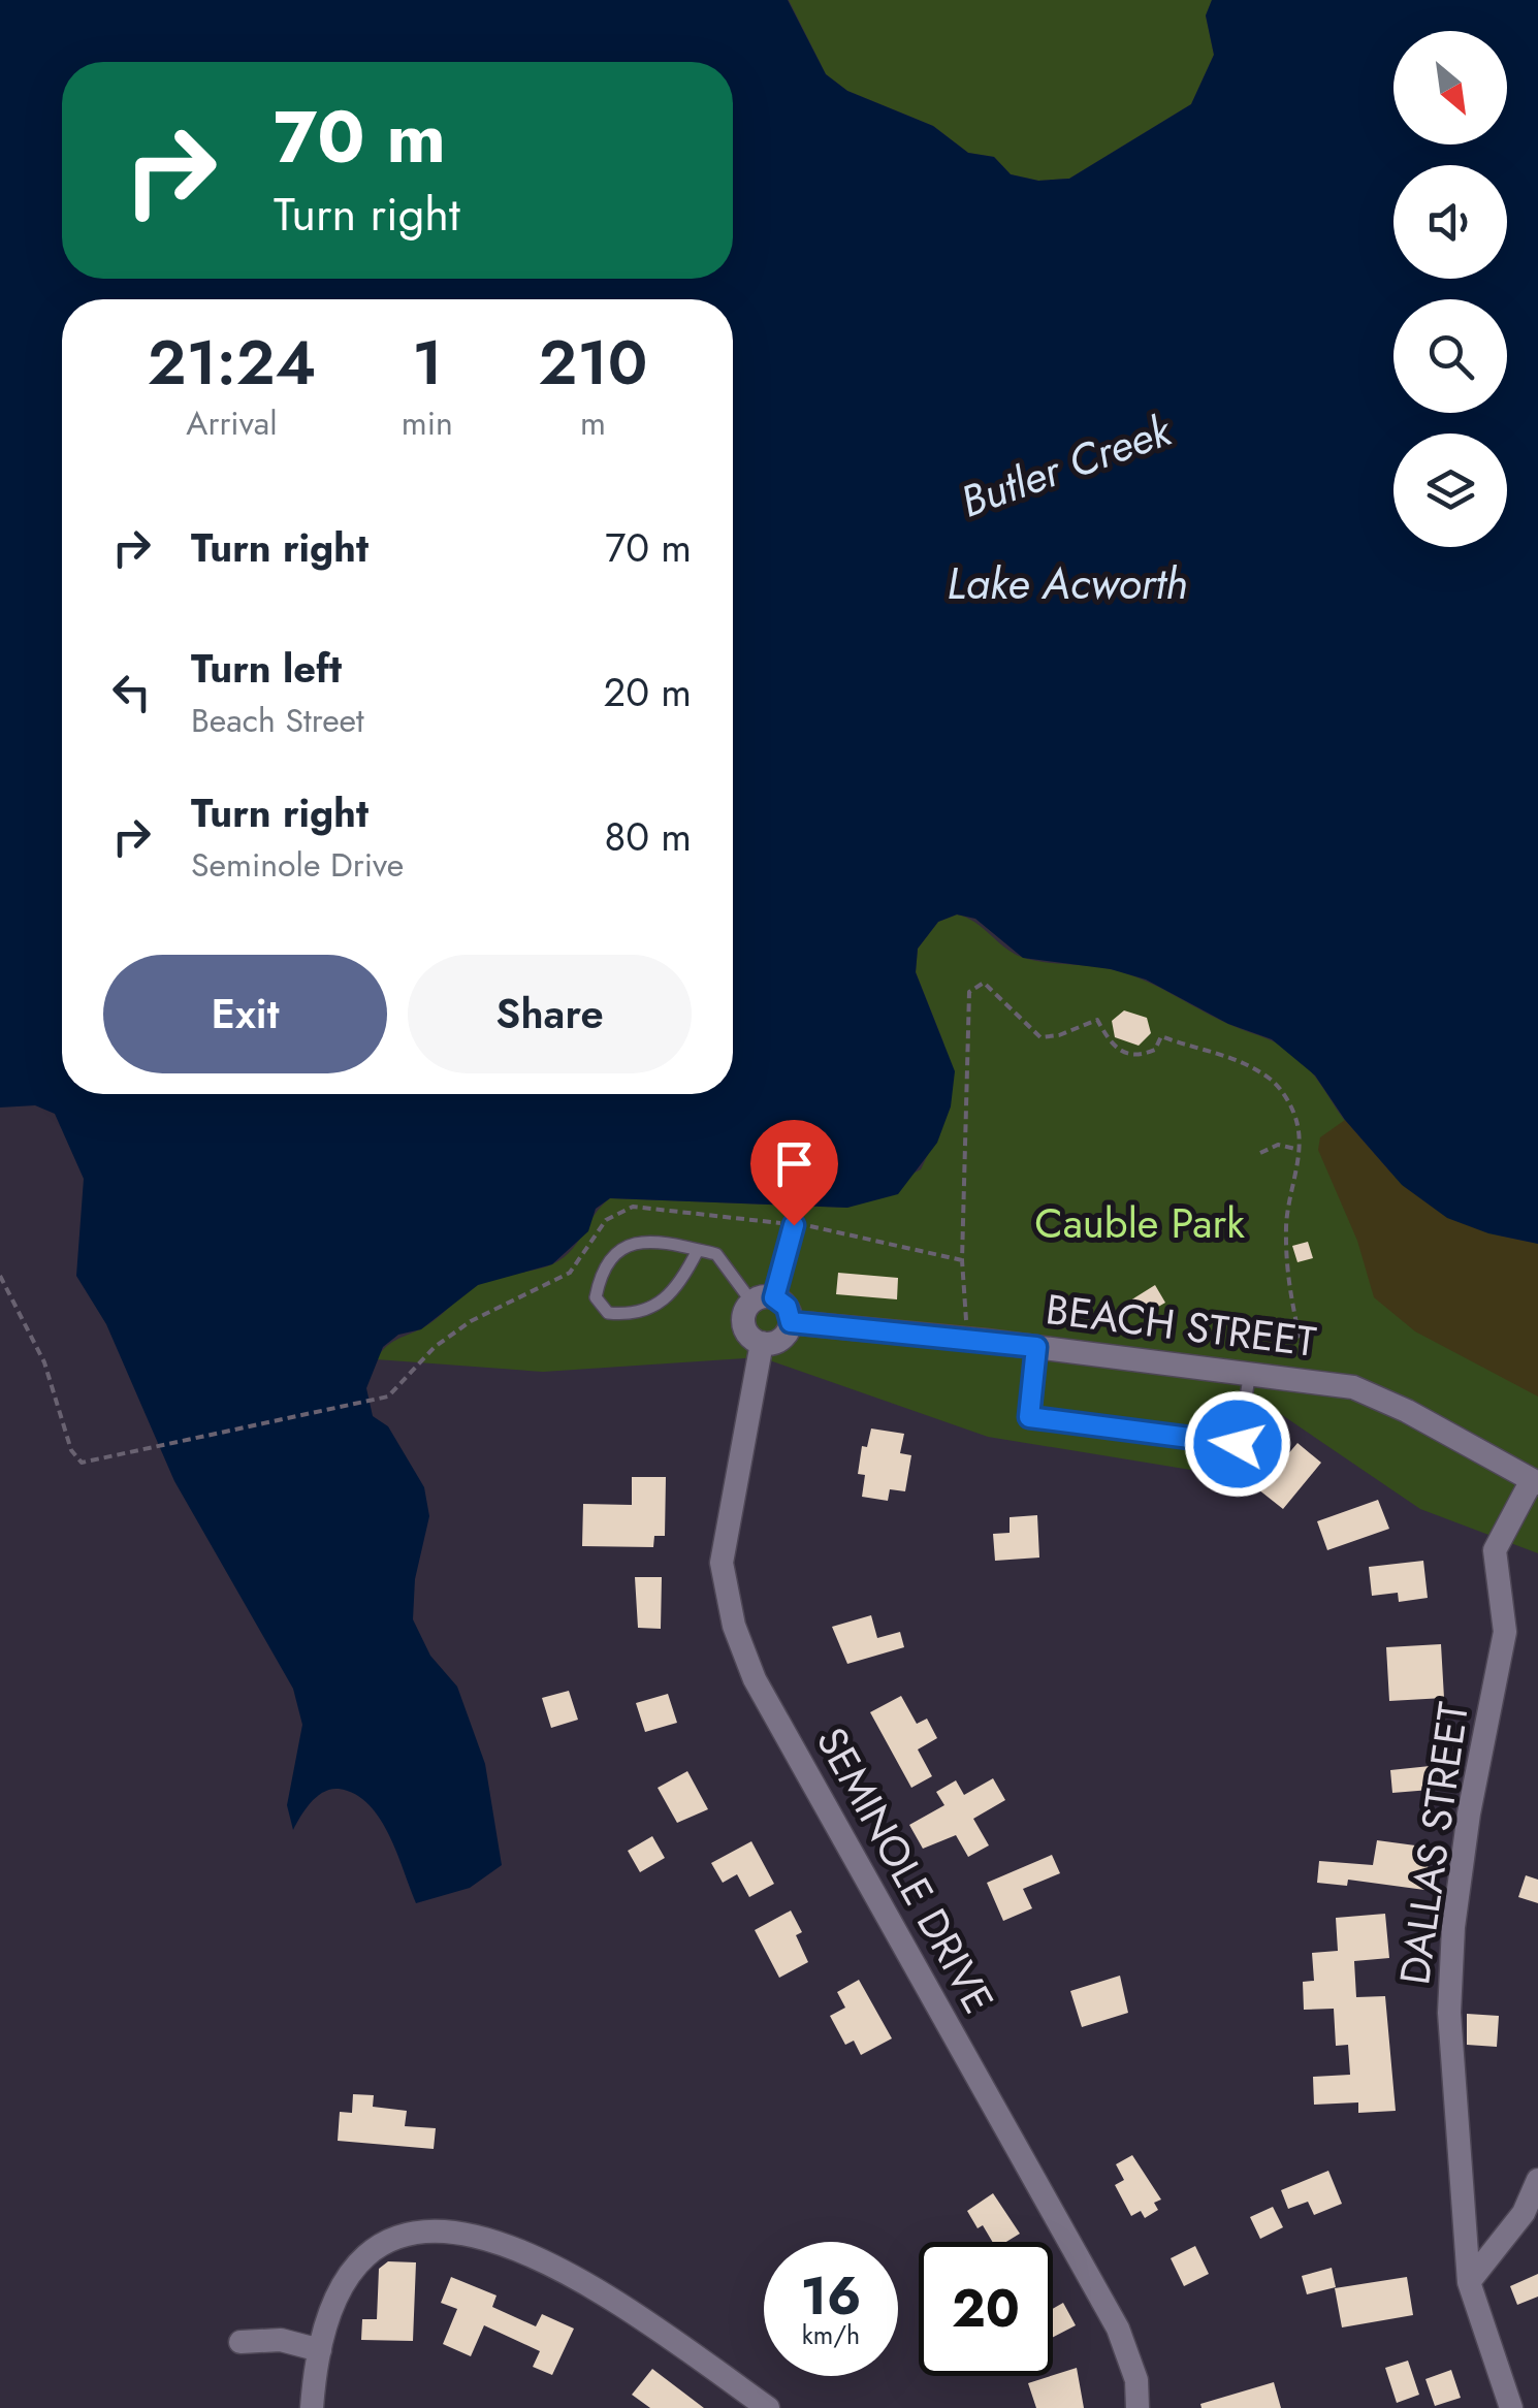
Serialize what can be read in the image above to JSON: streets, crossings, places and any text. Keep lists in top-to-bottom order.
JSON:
{
  "streets": {
    "street": ["BEACH STREET", "DALLAS STREET", "SEMINOLE DRIVE"]
  },
  "crossings": [
    ["BEACH STREET", "DALLAS STREET"],
    ["BEACH STREET", "SEMINOLE DRIVE"]
  ],
  "water": ["Butler Creek", "Lake Acworth"],
  "parks": ["Cauble Park"],
  "north": "bottom right",
  "page": {
    "turn": ["70 m", "Turn right"],
    "eta": [
      "21:24",
      "Arrival",
      "1",
      "min",
      "210",
      "m"
    ],
    "list": [
      {
        "name": "Turn right",
        "value": "70 m"
      },
      {
        "name": "Turn left",
        "note": "Beach Street",
        "value": "20 m"
      },
      {
        "name": "Turn right",
        "note": "Seminole Drive",
        "value": "80 m"
      }
    ],
    "buttons": ["Exit", "Share"],
    "speed": "16 km/h",
    "limit": "20"
  }
}
